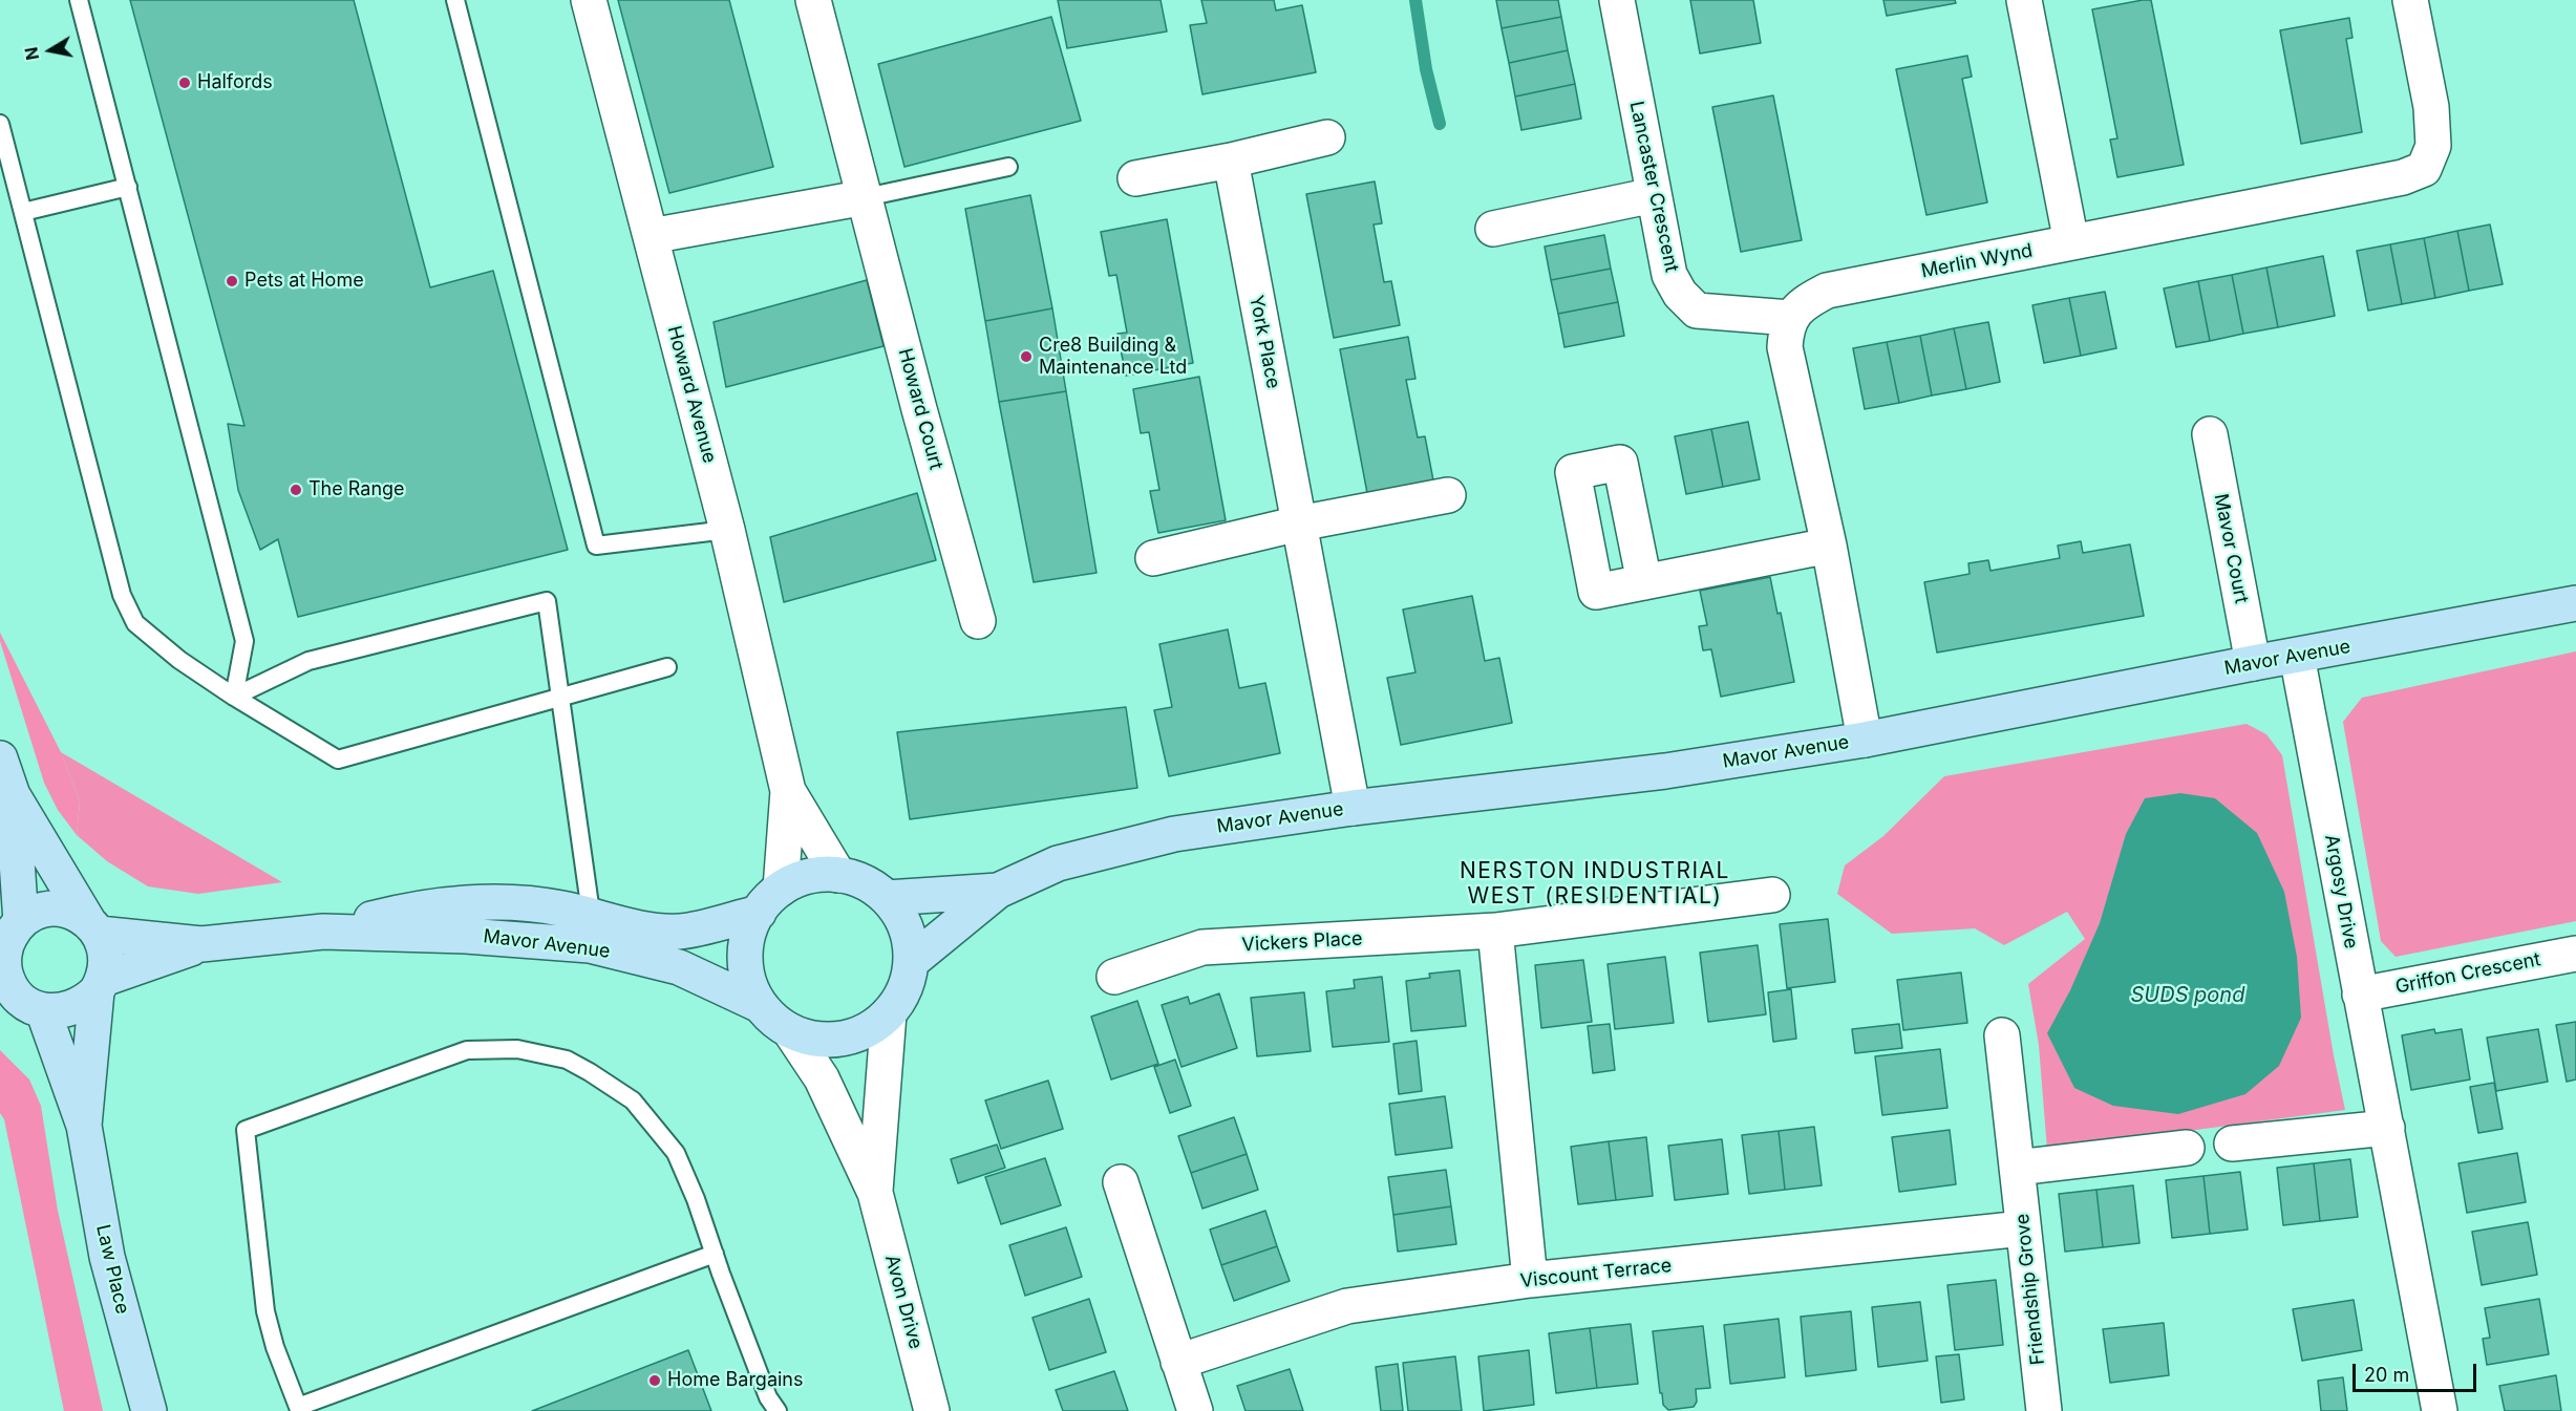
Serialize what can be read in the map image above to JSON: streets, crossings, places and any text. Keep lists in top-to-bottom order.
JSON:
{
  "streets": {
    "street": [
      "Lancaster Crescent",
      "Merlin Wynd",
      "York Place",
      "Howard Avenue",
      "Howard Court",
      "Mavor Court",
      "Mavor Avenue",
      "Argosy Drive",
      "Vickers Place",
      "Griffon Crescent",
      "Law Place",
      "Viscount Terrace",
      "Friendship Grove",
      "Avon Drive"
    ]
  },
  "crossings": [
    ["Lancaster Crescent", "Merlin Wynd"],
    ["York Place", "Mavor Avenue"],
    ["Howard Avenue", "Mavor Avenue"],
    ["Howard Avenue", "Avon Drive"],
    ["Mavor Court", "Mavor Avenue"],
    ["Mavor Avenue", "Argosy Drive"],
    ["Mavor Avenue", "Law Place"],
    ["Mavor Avenue", "Avon Drive"],
    ["Argosy Drive", "Griffon Crescent"],
    ["Viscount Terrace", "Friendship Grove"]
  ],
  "districts": ["NERSTON INDUSTRIAL WEST (RESIDENTIAL)"],
  "water": ["SUDS pond"],
  "places": [
    "Halfords",
    "Pets at Home",
    "Cre8 Building & Maintenance Ltd",
    "The Range",
    "Home Bargains"
  ],
  "scale_bar": "20 m",
  "north": "left"
}
